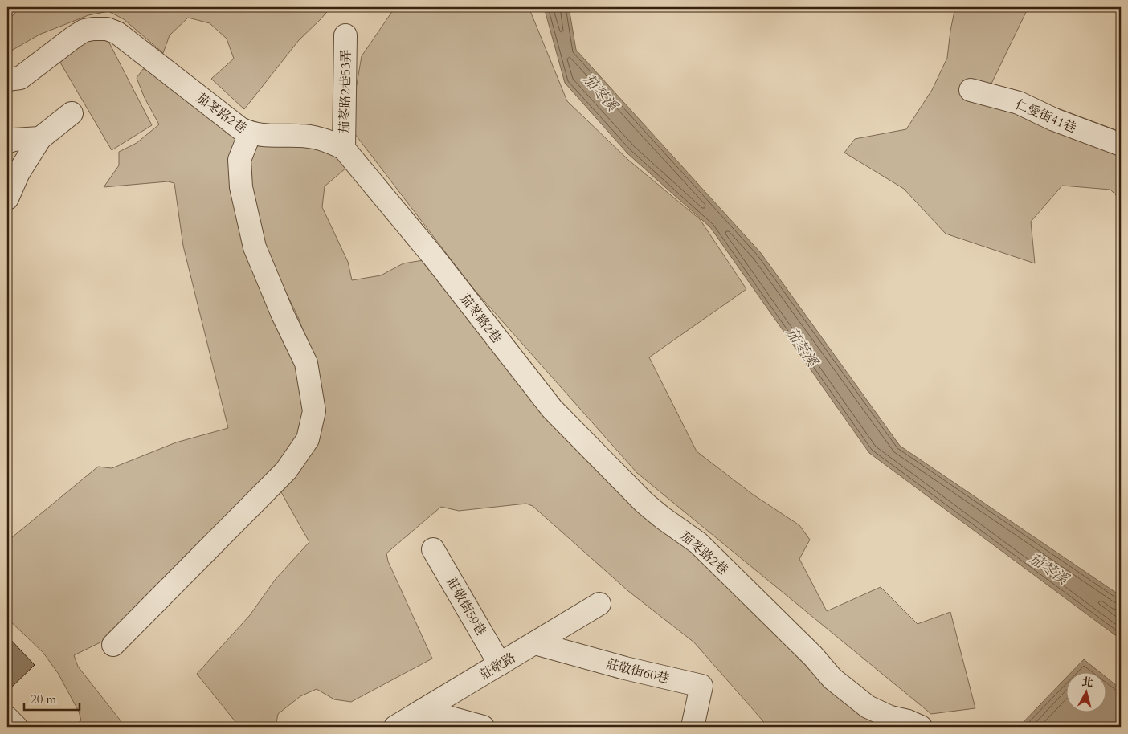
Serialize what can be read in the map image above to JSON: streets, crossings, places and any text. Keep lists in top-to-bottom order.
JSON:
{
  "streets": {
    "street": [
      "茄苳路2巷53弄",
      "茄苳路2巷",
      "仁愛街41巷",
      "莊敬街59巷",
      "莊敬路",
      "莊敬街60巷"
    ]
  },
  "crossings": [
    ["茄苳路2巷53弄", "茄苳路2巷"],
    ["莊敬街59巷", "莊敬路"],
    ["莊敬路", "莊敬街60巷"]
  ],
  "water": ["茄苳溪"],
  "scale_bar": "20 m",
  "north": "top"
}
